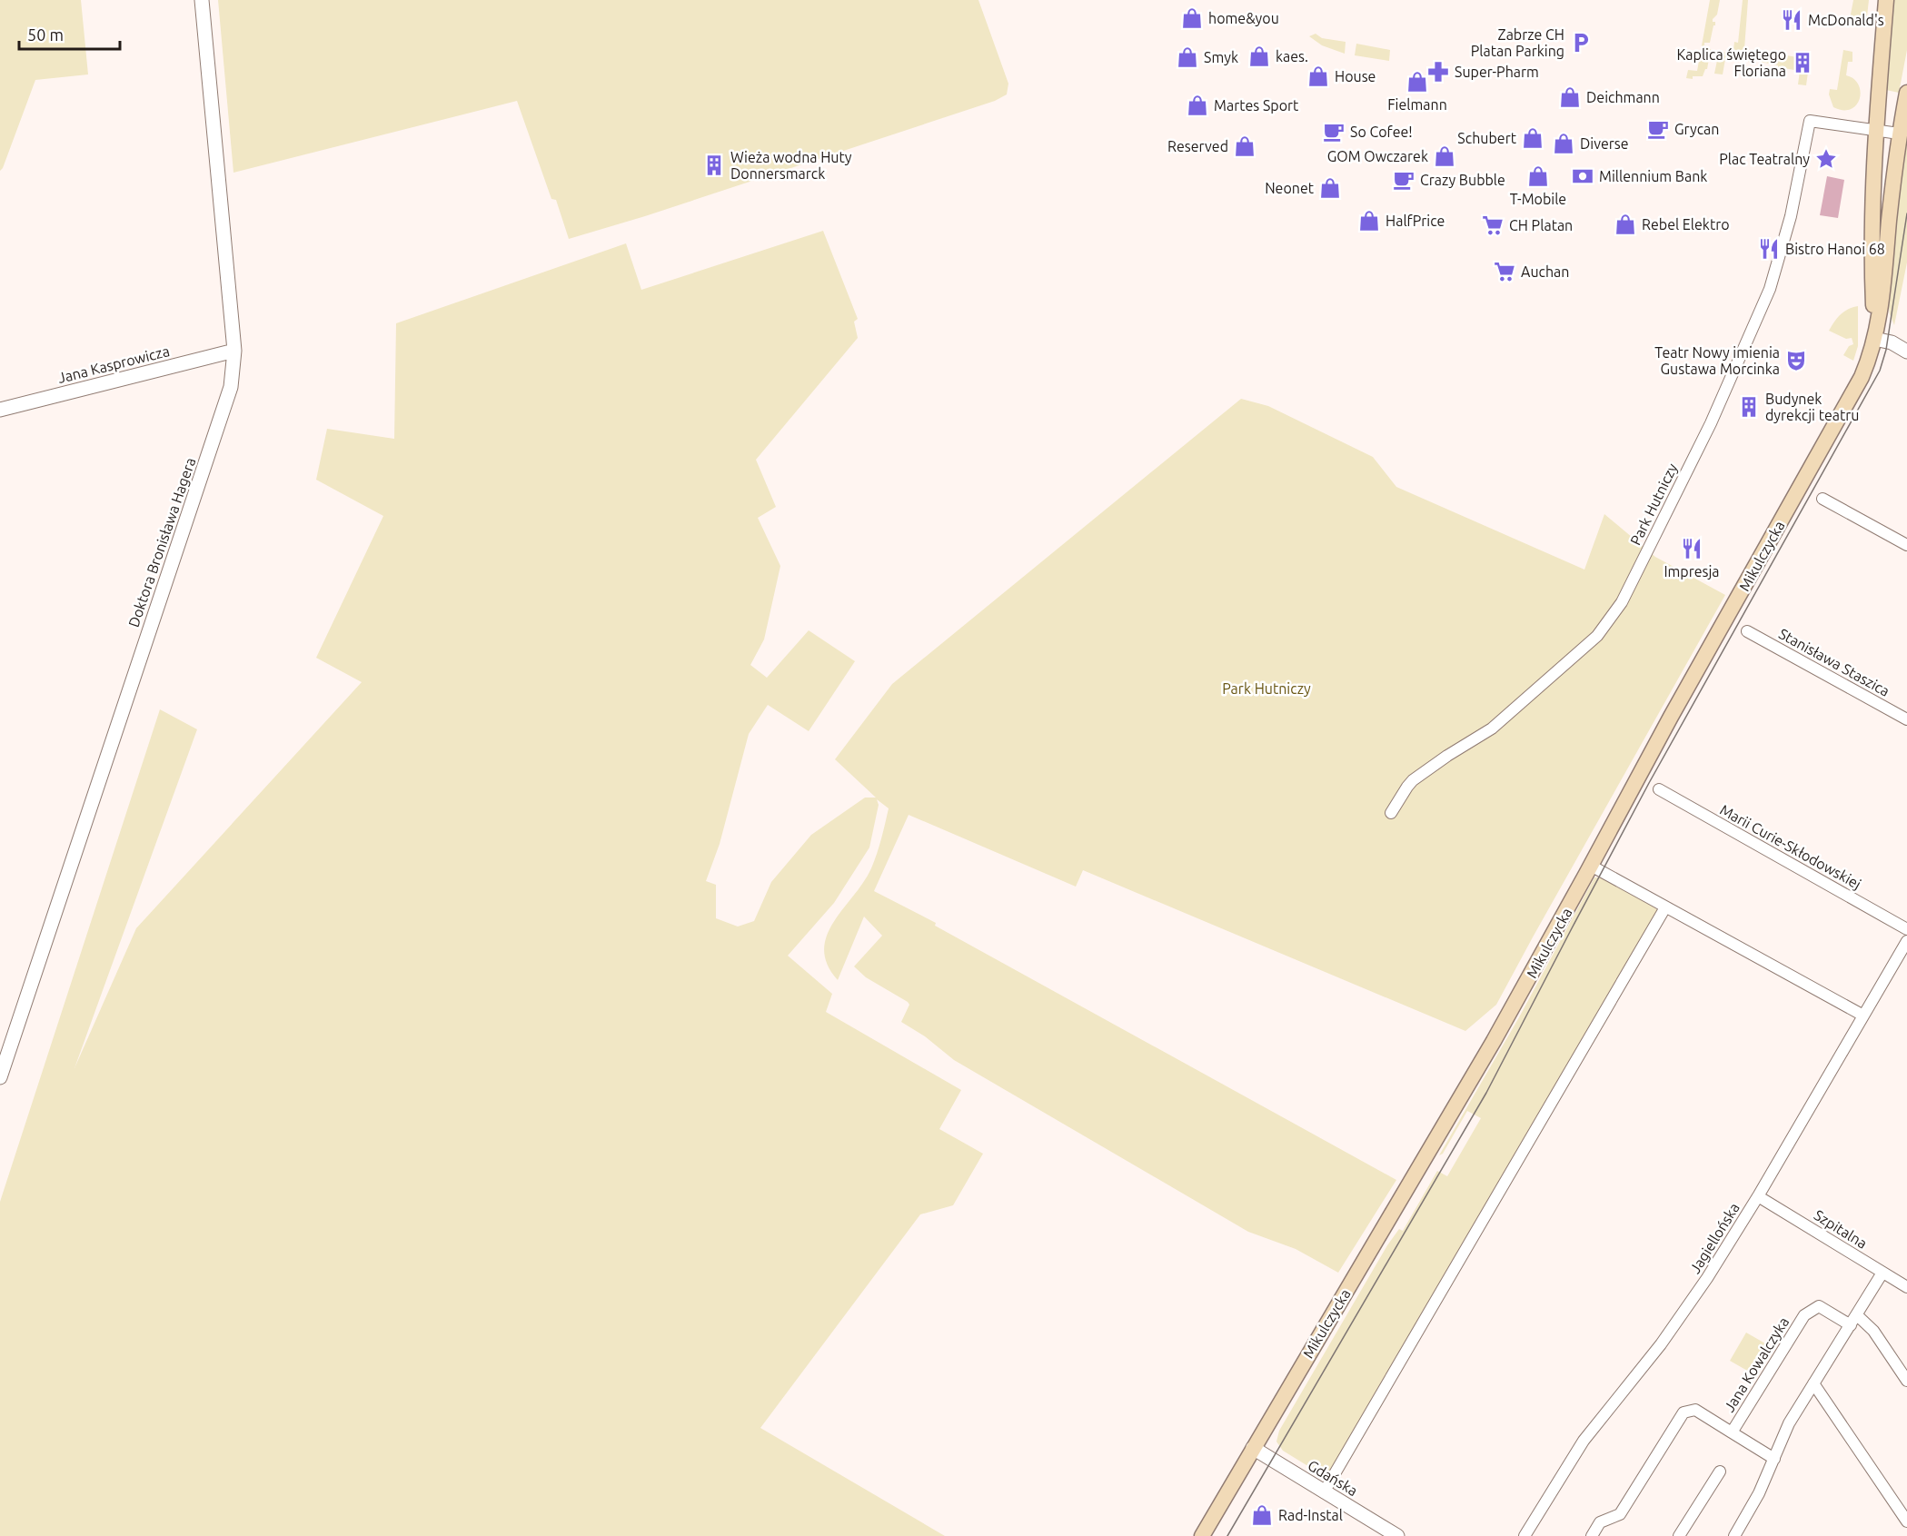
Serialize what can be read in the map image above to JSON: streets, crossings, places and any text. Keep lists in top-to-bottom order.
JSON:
{
  "streets": {
    "main road": ["Mikulczycka"],
    "street": [
      "Jana Kasprowicza",
      "Park Hutniczy",
      "Doktora Bronisława Hagera",
      "Stanisława Staszica",
      "Marii Curie-Skłodowskiej",
      "Szpitalna",
      "Jagiellońska",
      "Jana Kowalczyka",
      "Gdańska"
    ]
  },
  "crossings": [
    ["Jana Kasprowicza", "Doktora Bronisława Hagera"],
    ["Mikulczycka", "Gdańska"],
    ["Szpitalna", "Jagiellońska"]
  ],
  "parks": ["Park Hutniczy"],
  "places": {
    "shop": [
      "home&you",
      "kaes.",
      "Smyk",
      "House",
      "Fielmann",
      "Deichmann",
      "Martes Sport",
      "Schubert",
      "Diverse",
      "Reserved",
      "GOM Owczarek",
      "T-Mobile",
      "Neonet",
      "HalfPrice",
      "Rebel Elektro",
      "Rad-Instal"
    ],
    "restaurant": ["McDonald's", "Bistro Hanoi 68", "Impresja"],
    "parking": ["Zabrze CH Platan Parking"],
    "building": ["Kaplica świętego Floriana", "Wieża wodna Huty Donnersmarck", "Budynek dyrekcji teatru"],
    "pharmacy": ["Super-Pharm"],
    "cafe": ["Grycan", "So Cofee!", "Crazy Bubble"],
    "place": ["Plac Teatralny"],
    "bank": ["Millennium Bank"],
    "supermarket": ["CH Platan", "Auchan"],
    "theatre": ["Teatr Nowy imienia Gustawa Morcinka"]
  },
  "scale_bar": "50 m"
}
